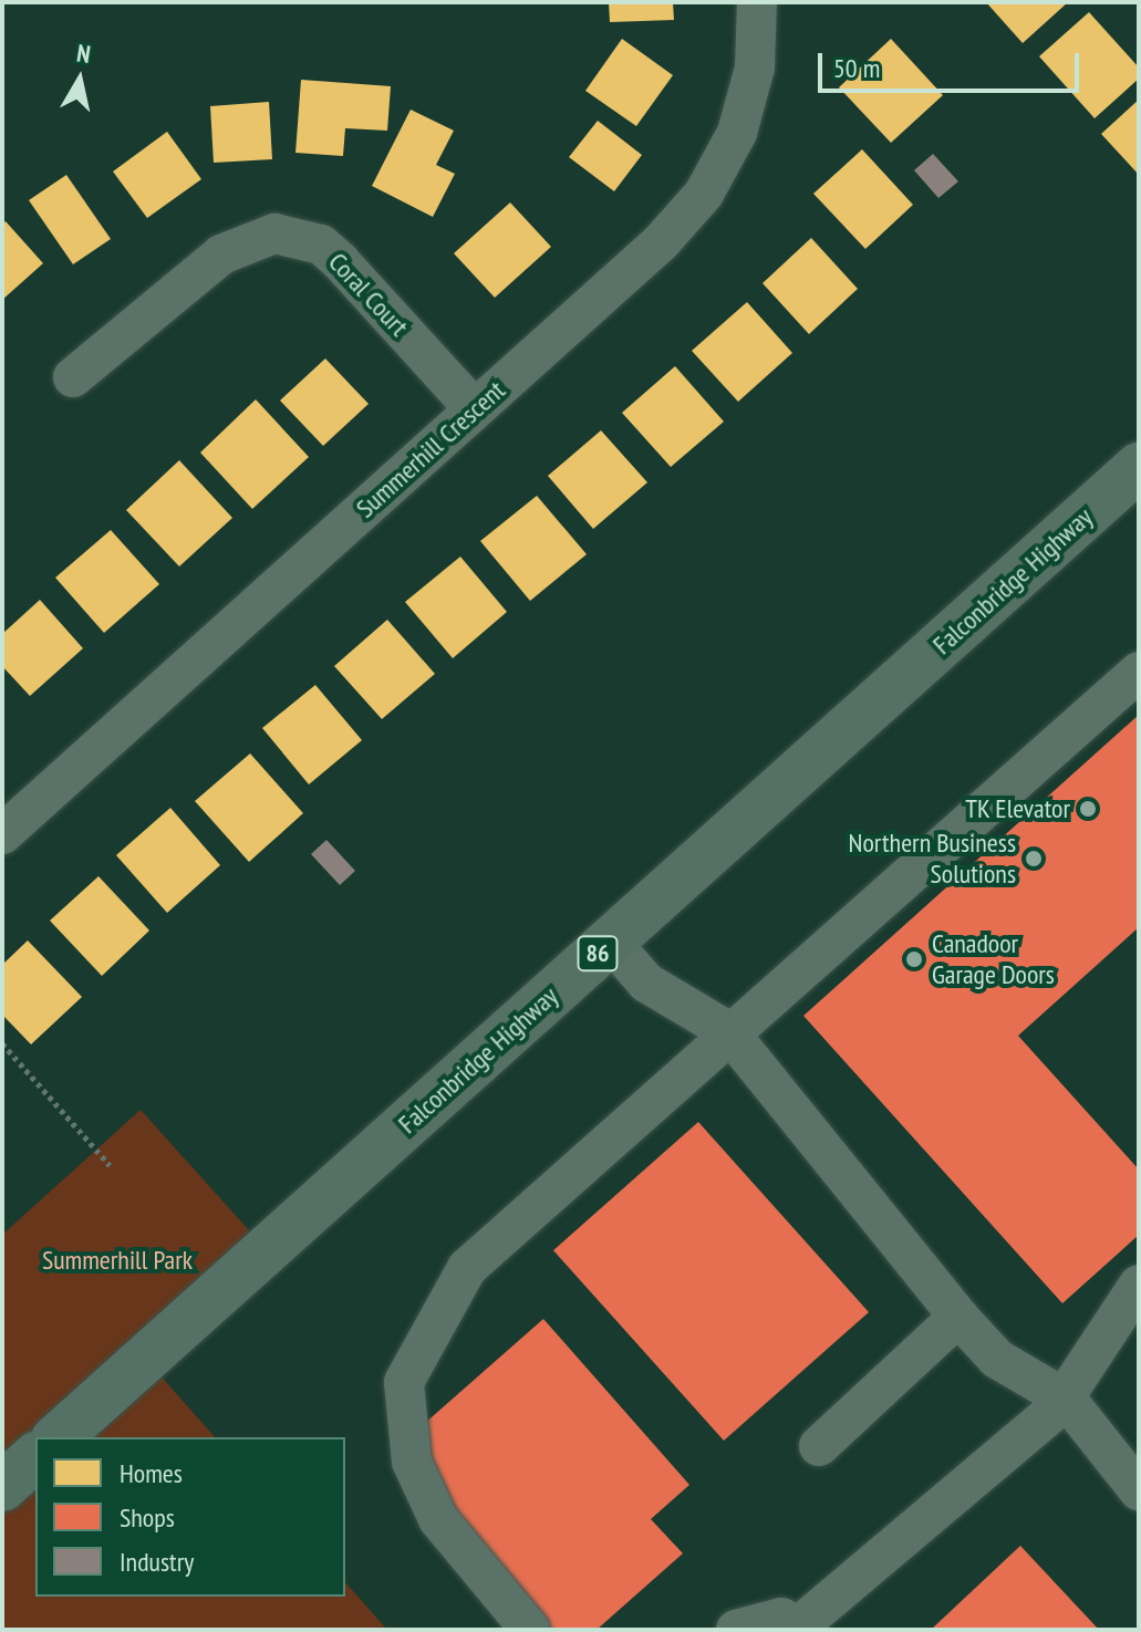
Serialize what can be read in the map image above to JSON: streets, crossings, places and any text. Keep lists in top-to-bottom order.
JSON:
{
  "streets": {
    "main road": ["Falconbridge Highway", "86"],
    "street": ["Coral Court", "Summerhill Crescent"]
  },
  "crossings": [
    ["Coral Court", "Summerhill Crescent"]
  ],
  "parks": ["Summerhill Park"],
  "places": ["TK Elevator", "Northern Business Solutions", "Canadoor Garage Doors"],
  "legend": ["Homes", "Shops", "Industry"],
  "scale_bar": "50 m",
  "north": "top"
}
